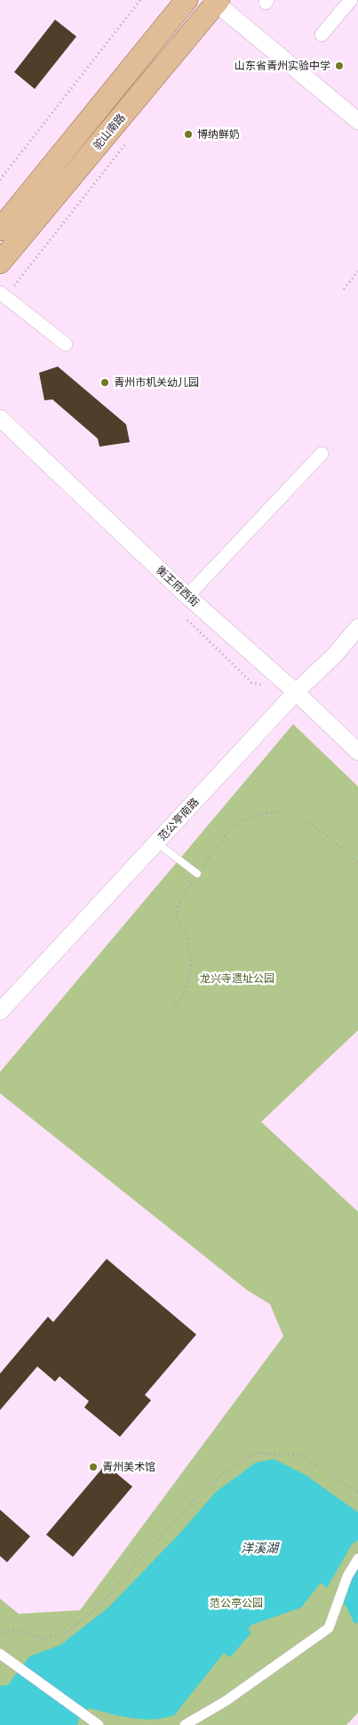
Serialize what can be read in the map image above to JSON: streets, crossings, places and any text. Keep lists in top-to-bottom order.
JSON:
{
  "streets": {
    "main road": ["驼山南路"],
    "street": ["衡王府西街", "范公亭南路"]
  },
  "crossings": [
    ["衡王府西街", "范公亭南路"]
  ],
  "water": ["洋溪湖"],
  "parks": ["龙兴寺遗址公园", "范公亭公园"],
  "places": [
    "山东省青州实验中学",
    "博纳鲜奶",
    "青州市机关幼儿园",
    "青州美术馆"
  ]
}
